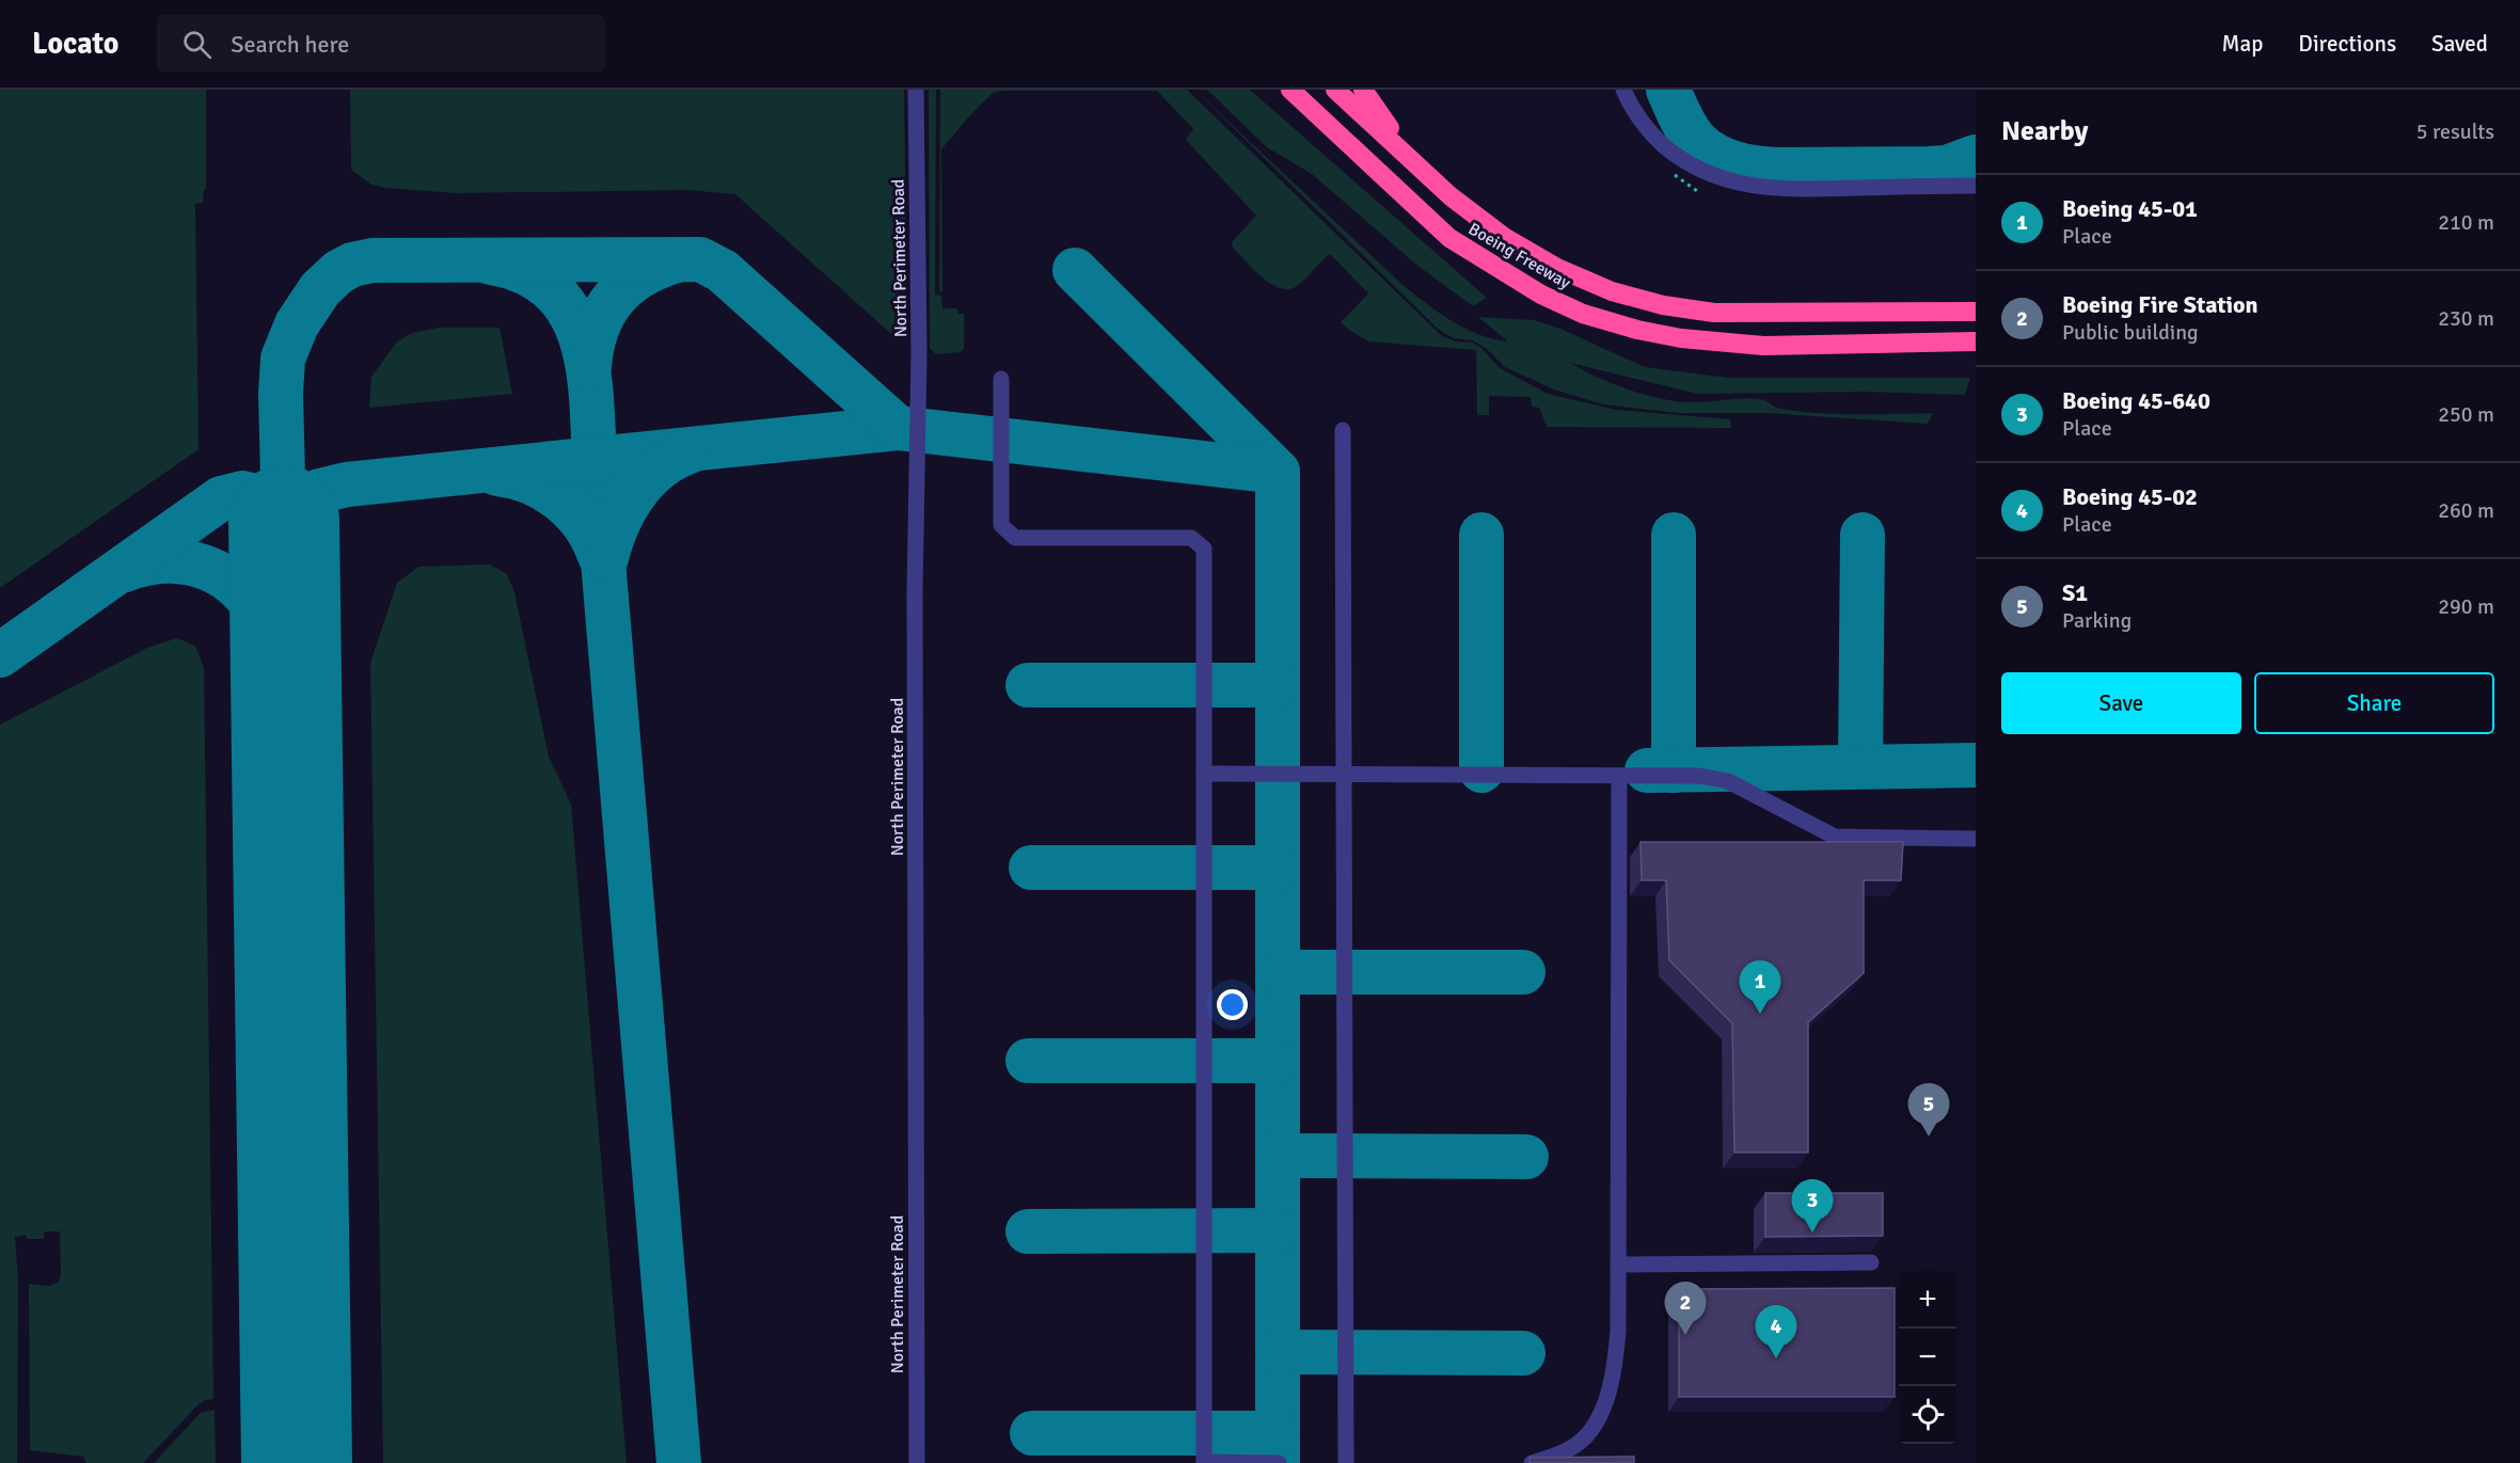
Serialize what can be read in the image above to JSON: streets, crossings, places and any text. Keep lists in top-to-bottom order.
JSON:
{
  "streets": {
    "highway": ["Boeing Freeway"],
    "street": ["North Perimeter Road"]
  },
  "page": {
    "header": "Locato",
    "search": "Search here",
    "nav": ["Map", "Directions", "Saved"],
    "heading": ["Nearby", "5 results"],
    "list": [
      {
        "mark": "1",
        "name": "Boeing 45-01",
        "note": "Place",
        "value": "210 m"
      },
      {
        "mark": "2",
        "name": "Boeing Fire Station",
        "note": "Public building",
        "value": "230 m"
      },
      {
        "mark": "3",
        "name": "Boeing 45-640",
        "note": "Place",
        "value": "250 m"
      },
      {
        "mark": "4",
        "name": "Boeing 45-02",
        "note": "Place",
        "value": "260 m"
      },
      {
        "mark": "5",
        "name": "S1",
        "note": "Parking",
        "value": "290 m"
      }
    ],
    "buttons": ["Save", "Share"],
    "pins": [
      "1",
      "5",
      "3",
      "2",
      "4"
    ],
    "map_buttons": ["+", "−"]
  }
}
